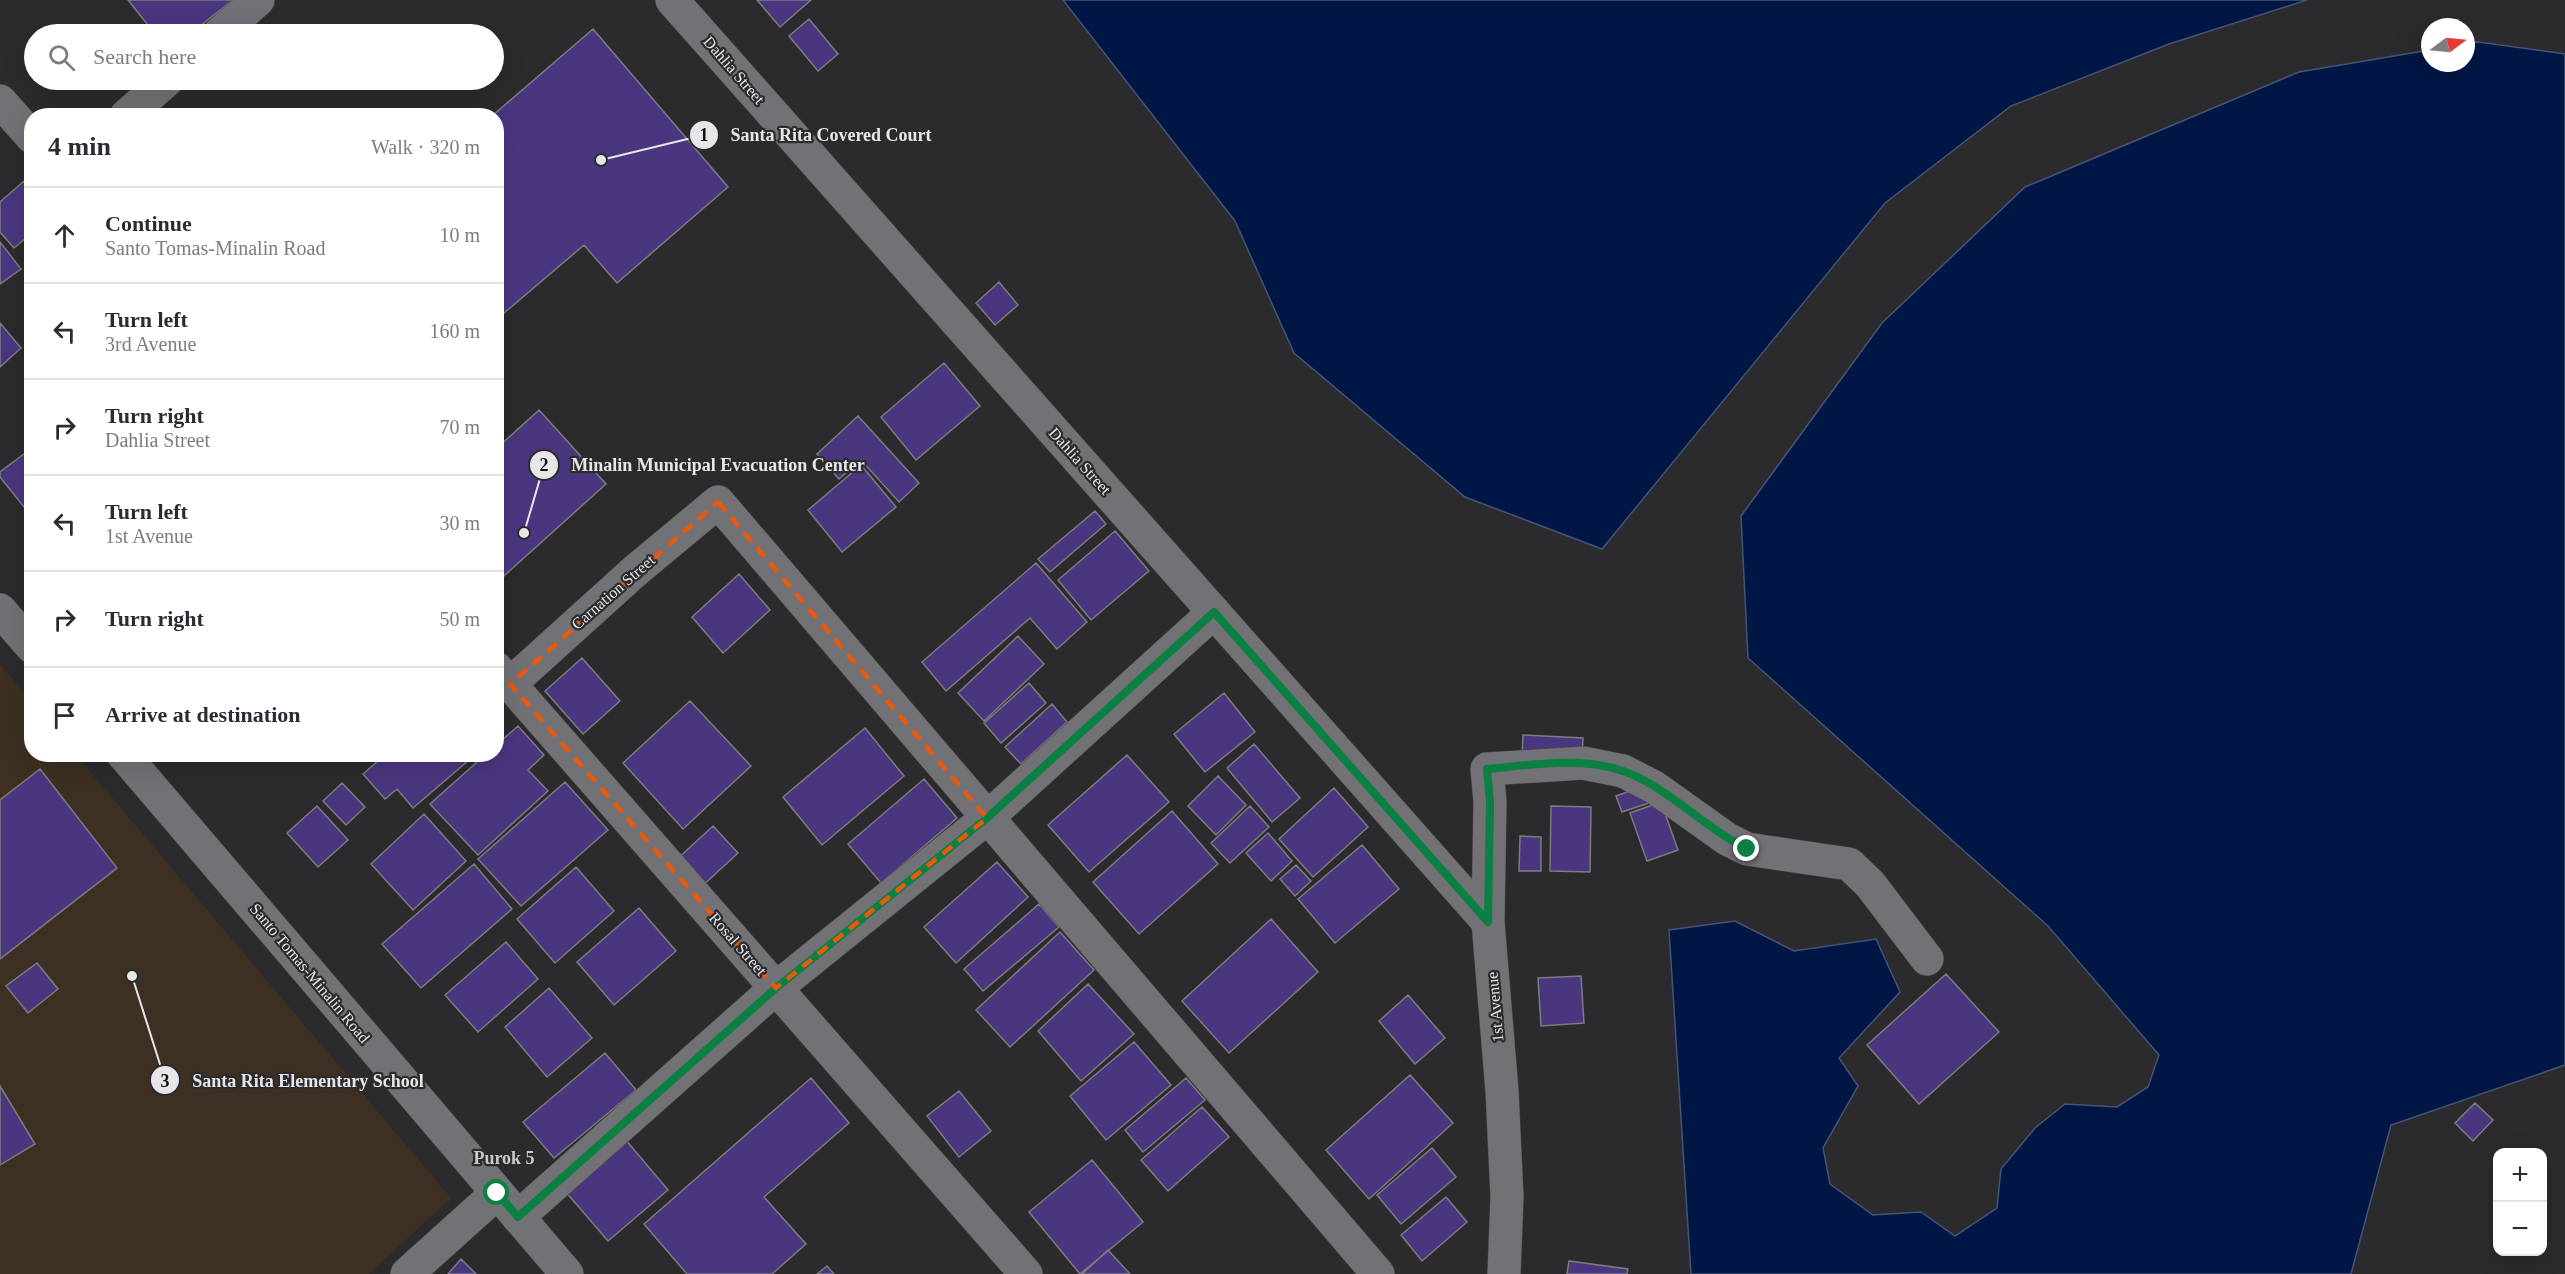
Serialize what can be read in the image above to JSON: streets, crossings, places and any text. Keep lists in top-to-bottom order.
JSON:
{
  "streets": {
    "street": [
      "Dahlia Street",
      "Carnation Street",
      "Rosal Street",
      "Santo Tomas-Minalin Road",
      "1st Avenue"
    ]
  },
  "crossings": [
    ["Dahlia Street", "1st Avenue"]
  ],
  "districts": ["Purok 5"],
  "places": ["Santa Rita Covered Court", "Minalin Municipal Evacuation Center", "Santa Rita Elementary School"],
  "north": "right",
  "page": {
    "search": "Search here",
    "heading": ["4 min", "Walk · 320 m"],
    "list": [
      ["Continue", "Santo Tomas-Minalin Road", "10 m"],
      ["Turn left", "3rd Avenue", "160 m"],
      ["Turn right", "Dahlia Street", "70 m"],
      ["Turn left", "1st Avenue", "30 m"],
      ["Turn right", "50 m"],
      "Arrive at destination"
    ],
    "map_buttons": ["+", "−"]
  }
}
